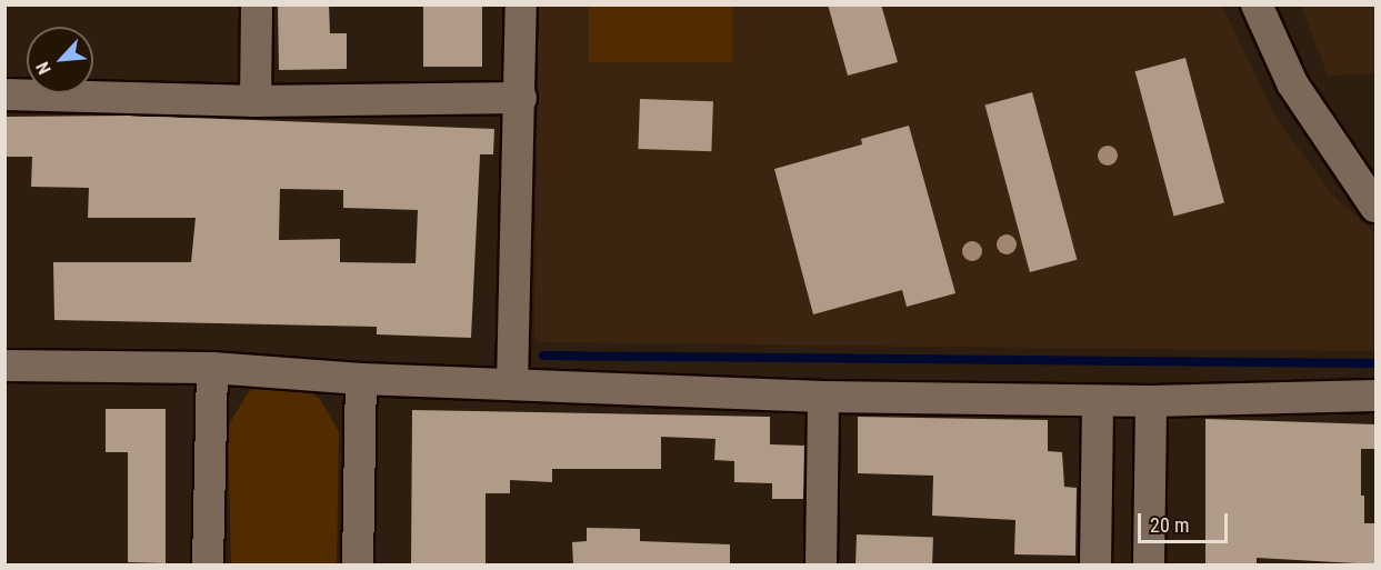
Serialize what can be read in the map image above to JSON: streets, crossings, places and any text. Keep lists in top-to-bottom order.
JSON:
{
  "scale_bar": "20 m",
  "north": "bottom left"
}
